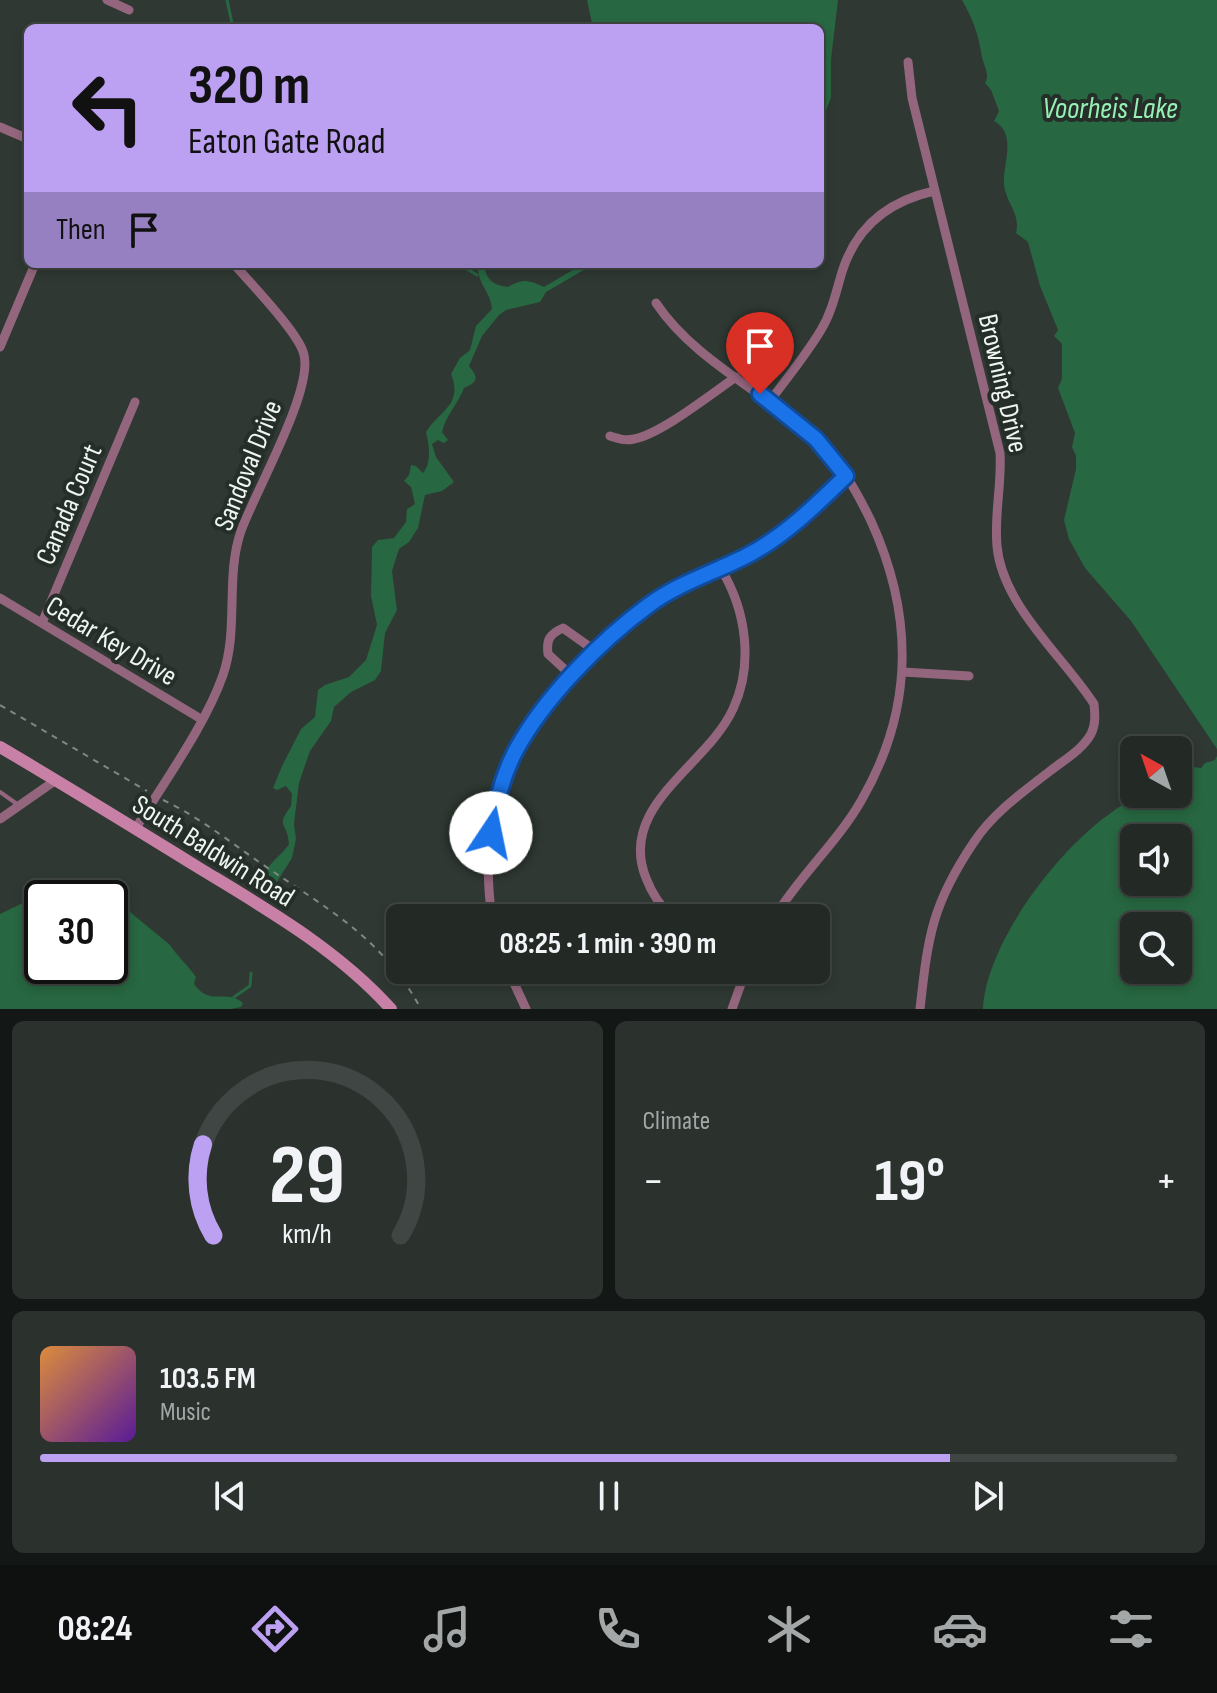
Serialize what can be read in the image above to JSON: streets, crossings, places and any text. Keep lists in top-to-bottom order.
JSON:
{
  "streets": {
    "main road": ["South Baldwin Road"],
    "street": [
      "Browning Drive",
      "Sandoval Drive",
      "Canada Court",
      "Cedar Key Drive"
    ]
  },
  "crossings": [
    ["Sandoval Drive", "Cedar Key Drive"],
    ["Sandoval Drive", "South Baldwin Road"],
    ["Canada Court", "Cedar Key Drive"]
  ],
  "water": ["Voorheis Lake"],
  "north": "top left",
  "page": {
    "turn": ["320 m", "Eaton Gate Road"],
    "then": "Then",
    "limit": "30",
    "trip": "08:25 · 1 min · 390 m",
    "tile": "Climate",
    "heat": ["−", "19°", "+"],
    "song": ["103.5 FM", "Music"],
    "tabs": "08:24",
    "gauge": ["29", "km/h"]
  }
}
